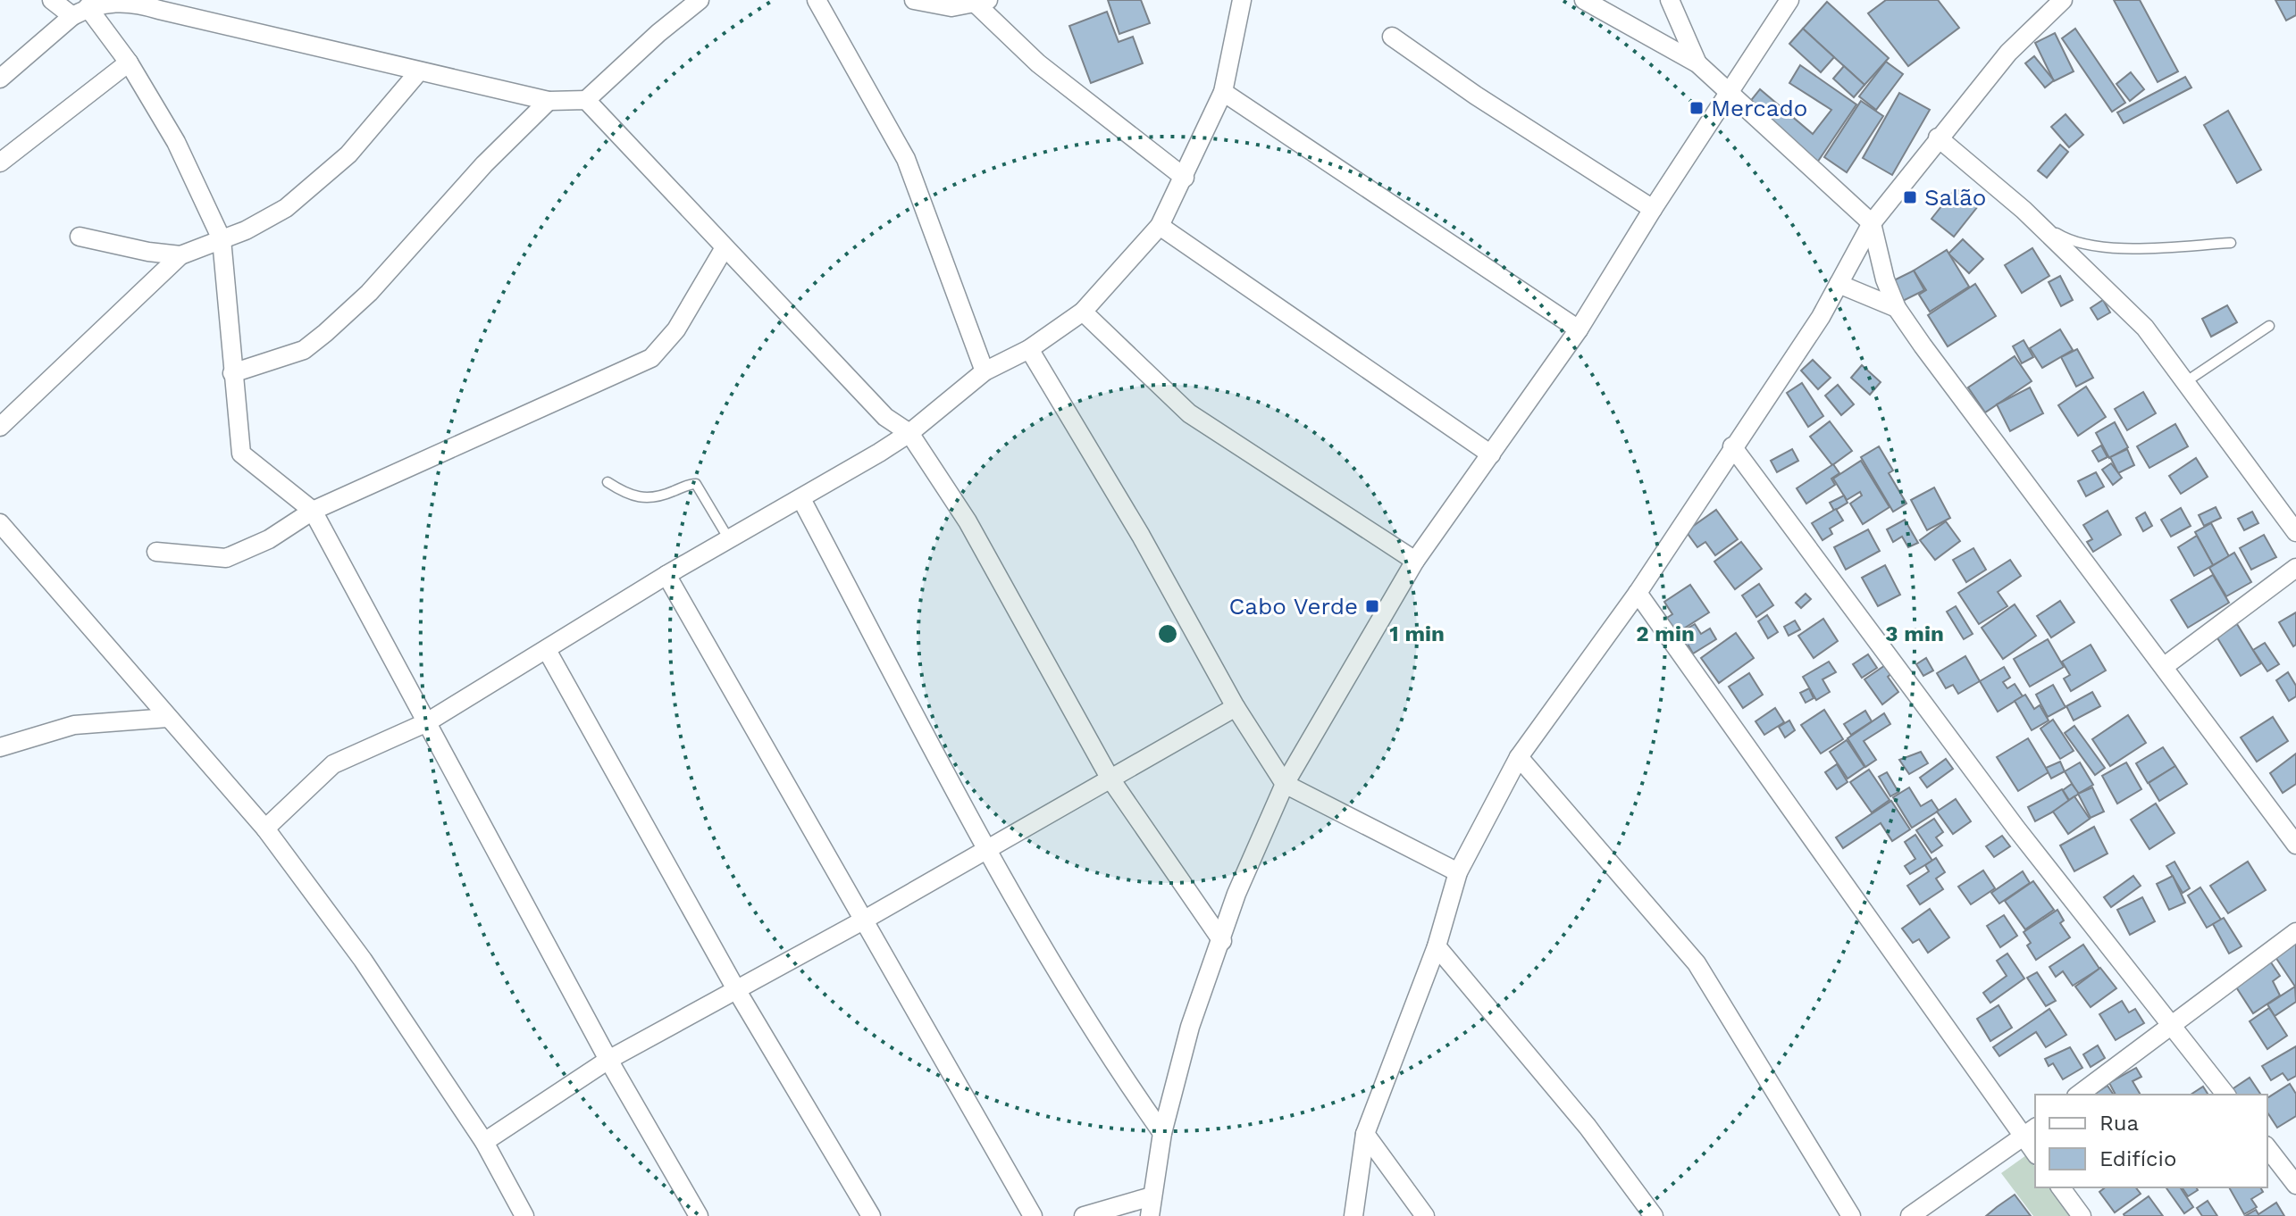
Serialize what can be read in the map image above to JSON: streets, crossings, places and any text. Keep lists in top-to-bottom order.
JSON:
{
  "places": {
    "transit": ["Mercado", "Salão", "Cabo Verde"]
  },
  "legend": ["Rua", "Edifício"],
  "rings": ["1 min", "2 min", "3 min"]
}
